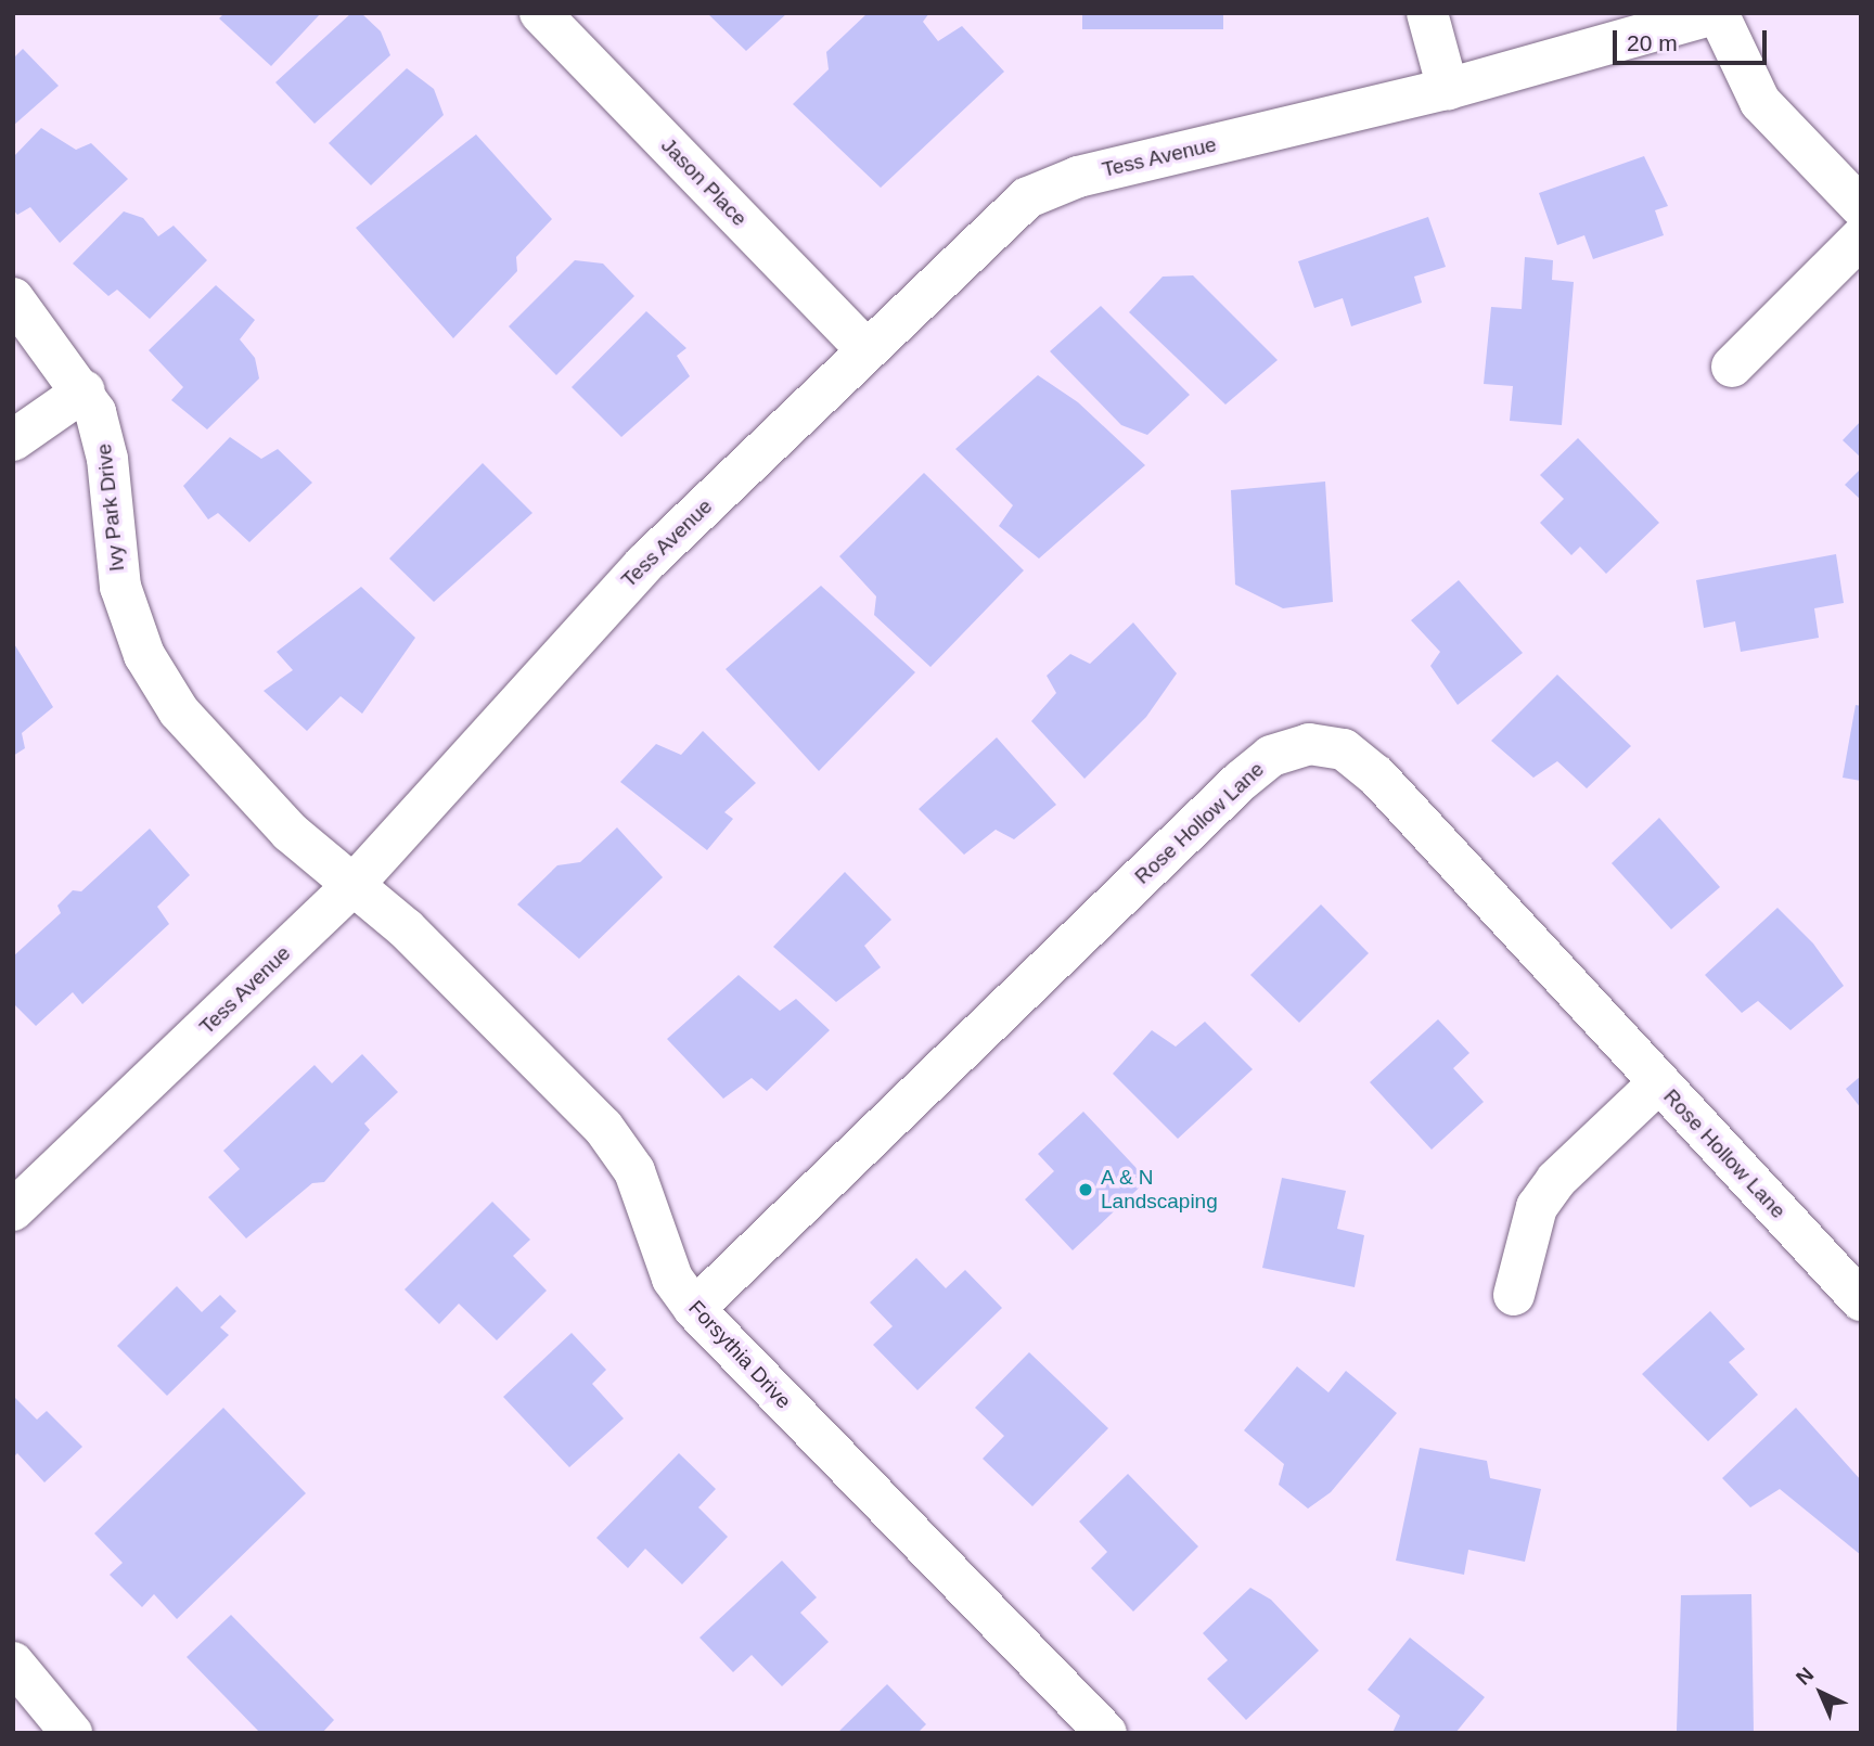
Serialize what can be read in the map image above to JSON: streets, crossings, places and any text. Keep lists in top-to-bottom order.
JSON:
{
  "streets": {
    "street": [
      "Tess Avenue",
      "Jason Place",
      "Ivy Park Drive",
      "Rose Hollow Lane",
      "Forsythia Drive"
    ]
  },
  "crossings": [
    ["Tess Avenue", "Jason Place"],
    ["Tess Avenue", "Ivy Park Drive"],
    ["Tess Avenue", "Forsythia Drive"],
    ["Ivy Park Drive", "Forsythia Drive"],
    ["Rose Hollow Lane", "Forsythia Drive"]
  ],
  "places": ["A & N Landscaping"],
  "scale_bar": "20 m",
  "north": "top left"
}
